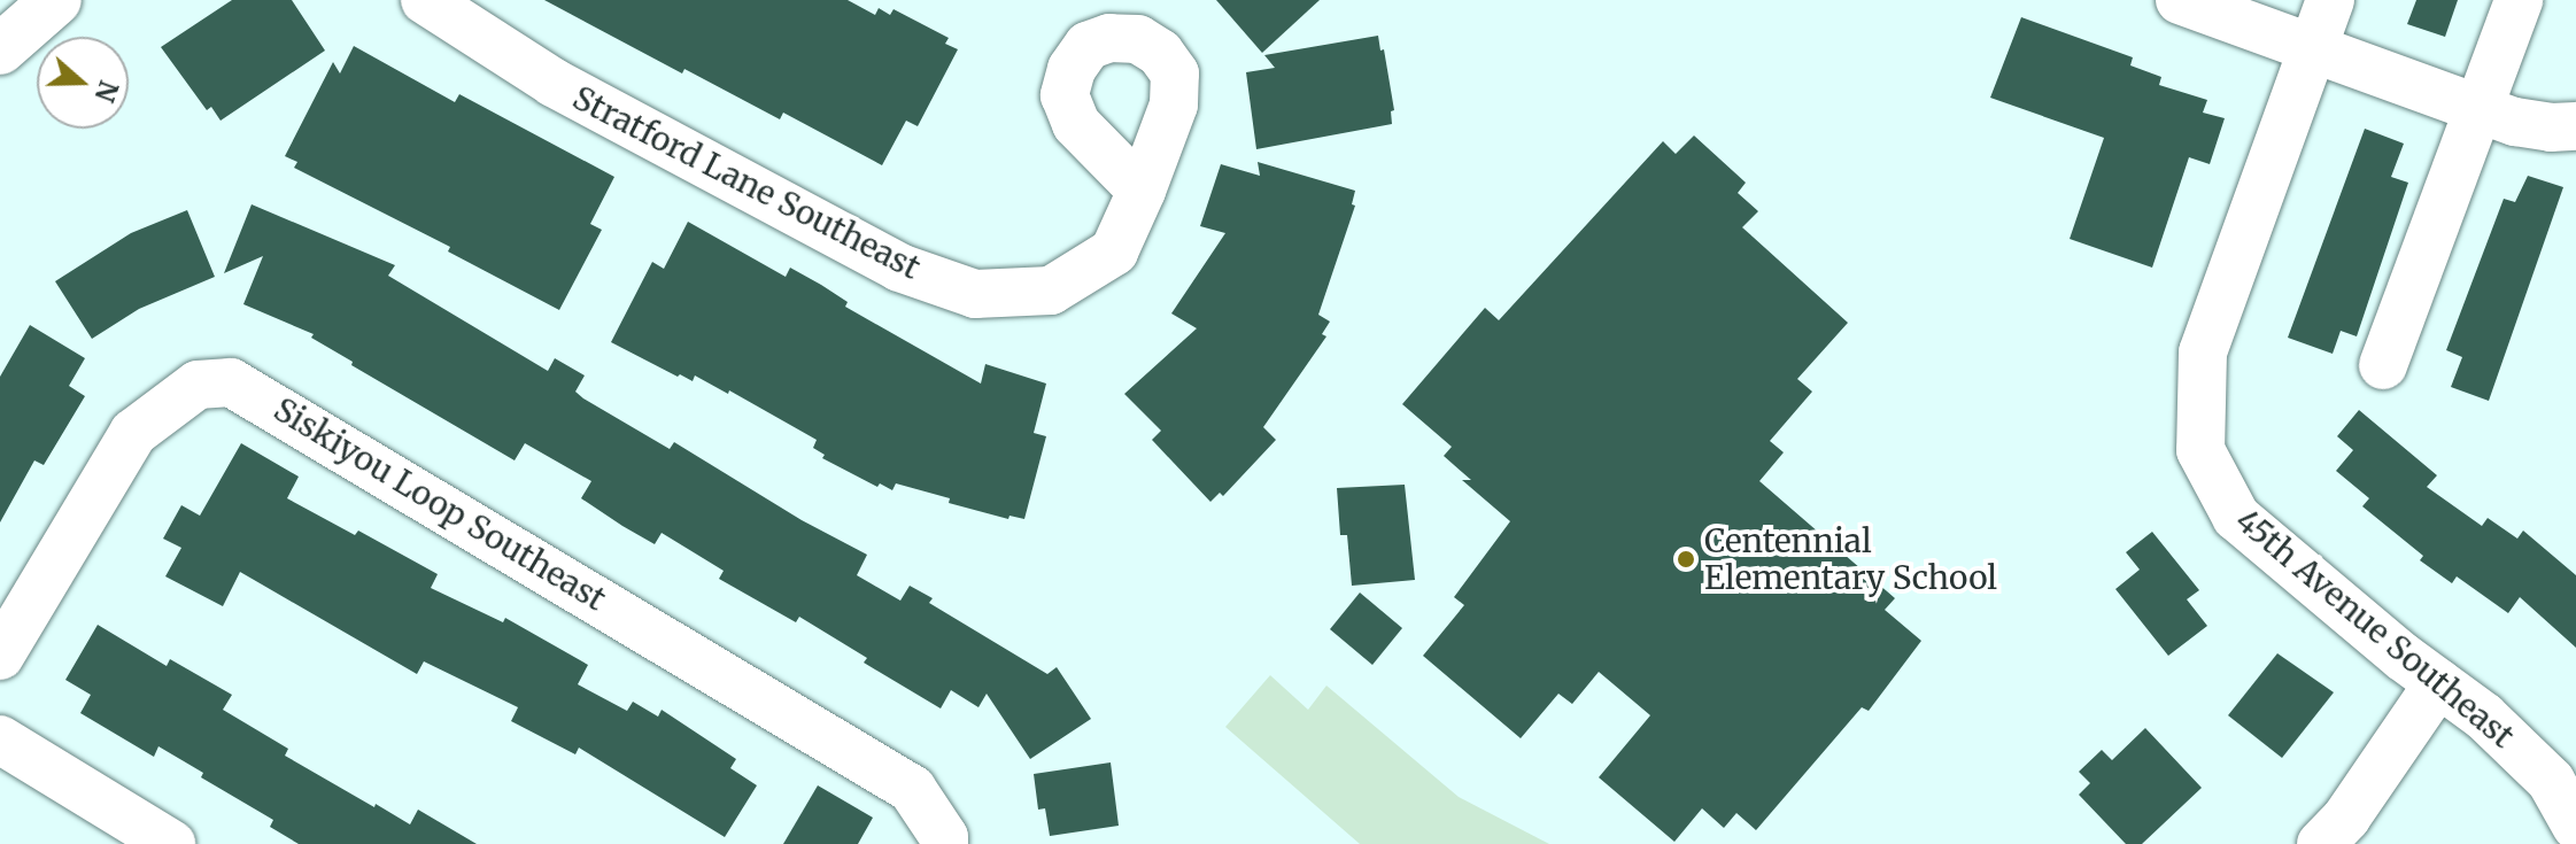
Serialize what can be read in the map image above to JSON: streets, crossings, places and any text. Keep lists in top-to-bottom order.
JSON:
{
  "streets": {
    "street": ["Stratford Lane Southeast", "Siskiyou Loop Southeast", "45th Avenue Southeast"]
  },
  "places": ["Centennial Elementary School"],
  "north": "right"
}
